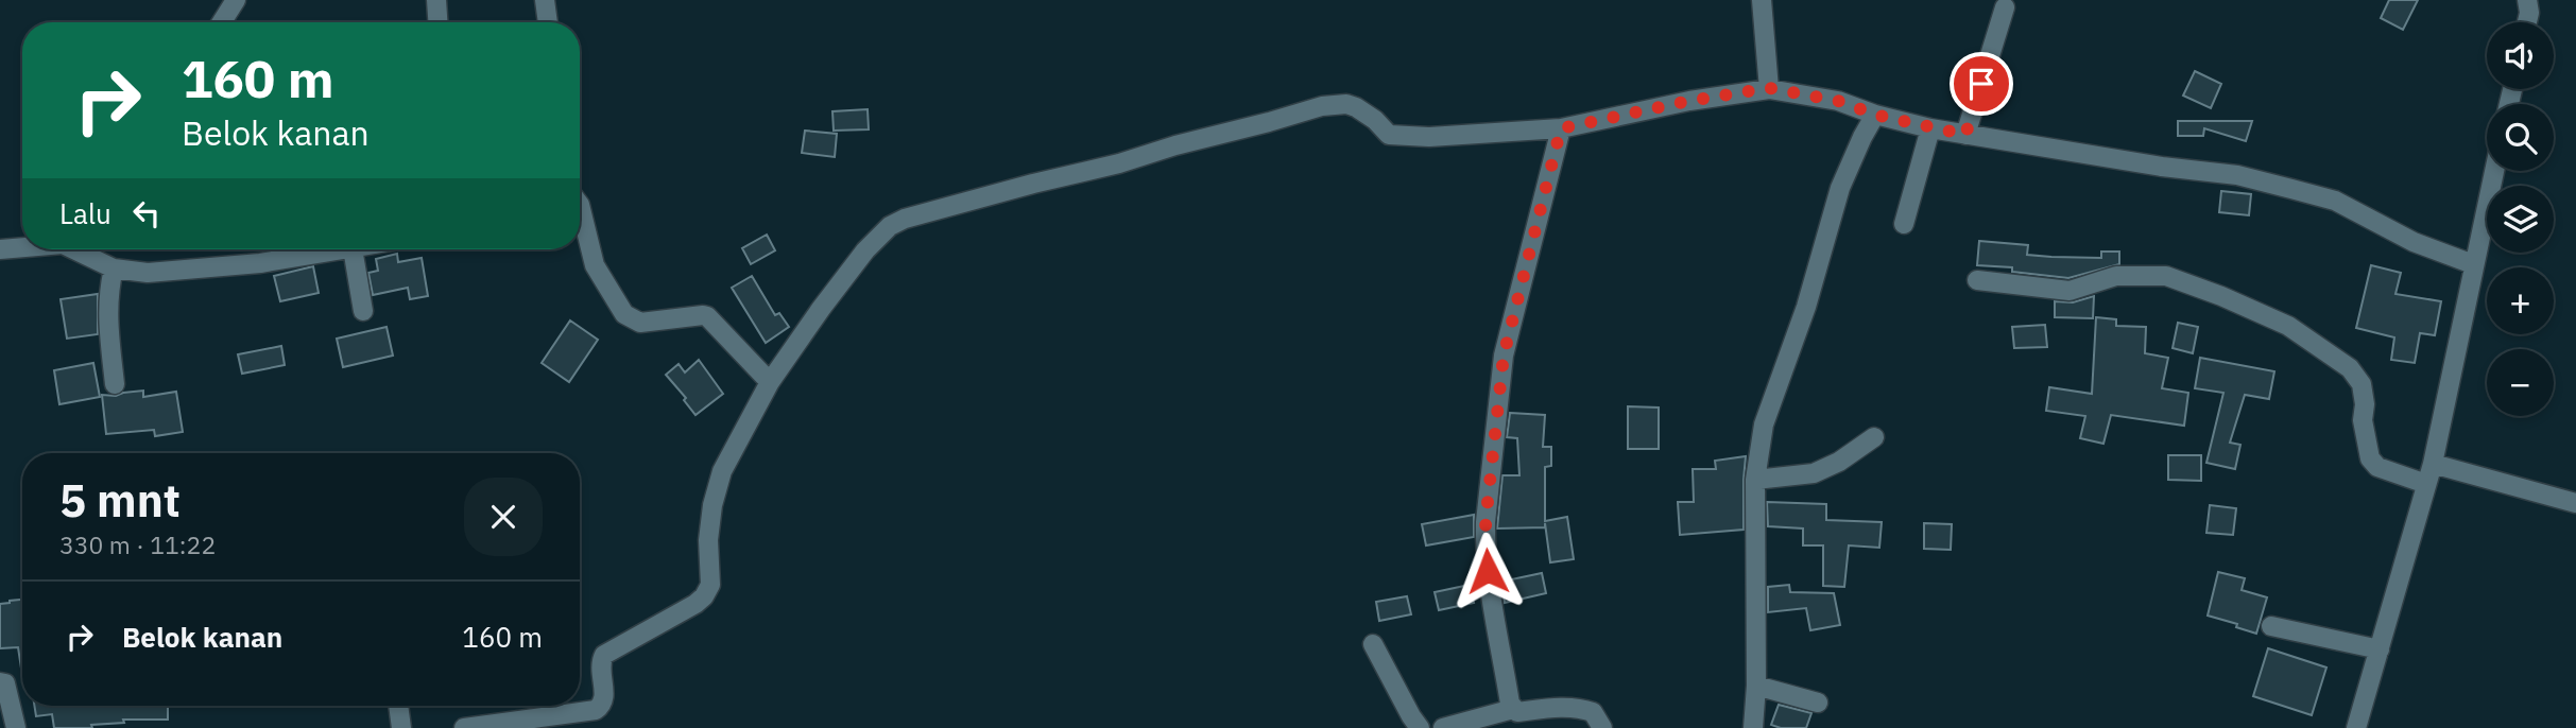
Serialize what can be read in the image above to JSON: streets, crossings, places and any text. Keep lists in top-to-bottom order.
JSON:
{
  "page": {
    "map_buttons": ["+", "−"],
    "turn": ["160 m", "Belok kanan"],
    "then": "Lalu",
    "heading": ["5 mnt", "330 m · 11:22"],
    "list": [
      {
        "name": "Belok kanan",
        "value": "160 m"
      }
    ]
  }
}
